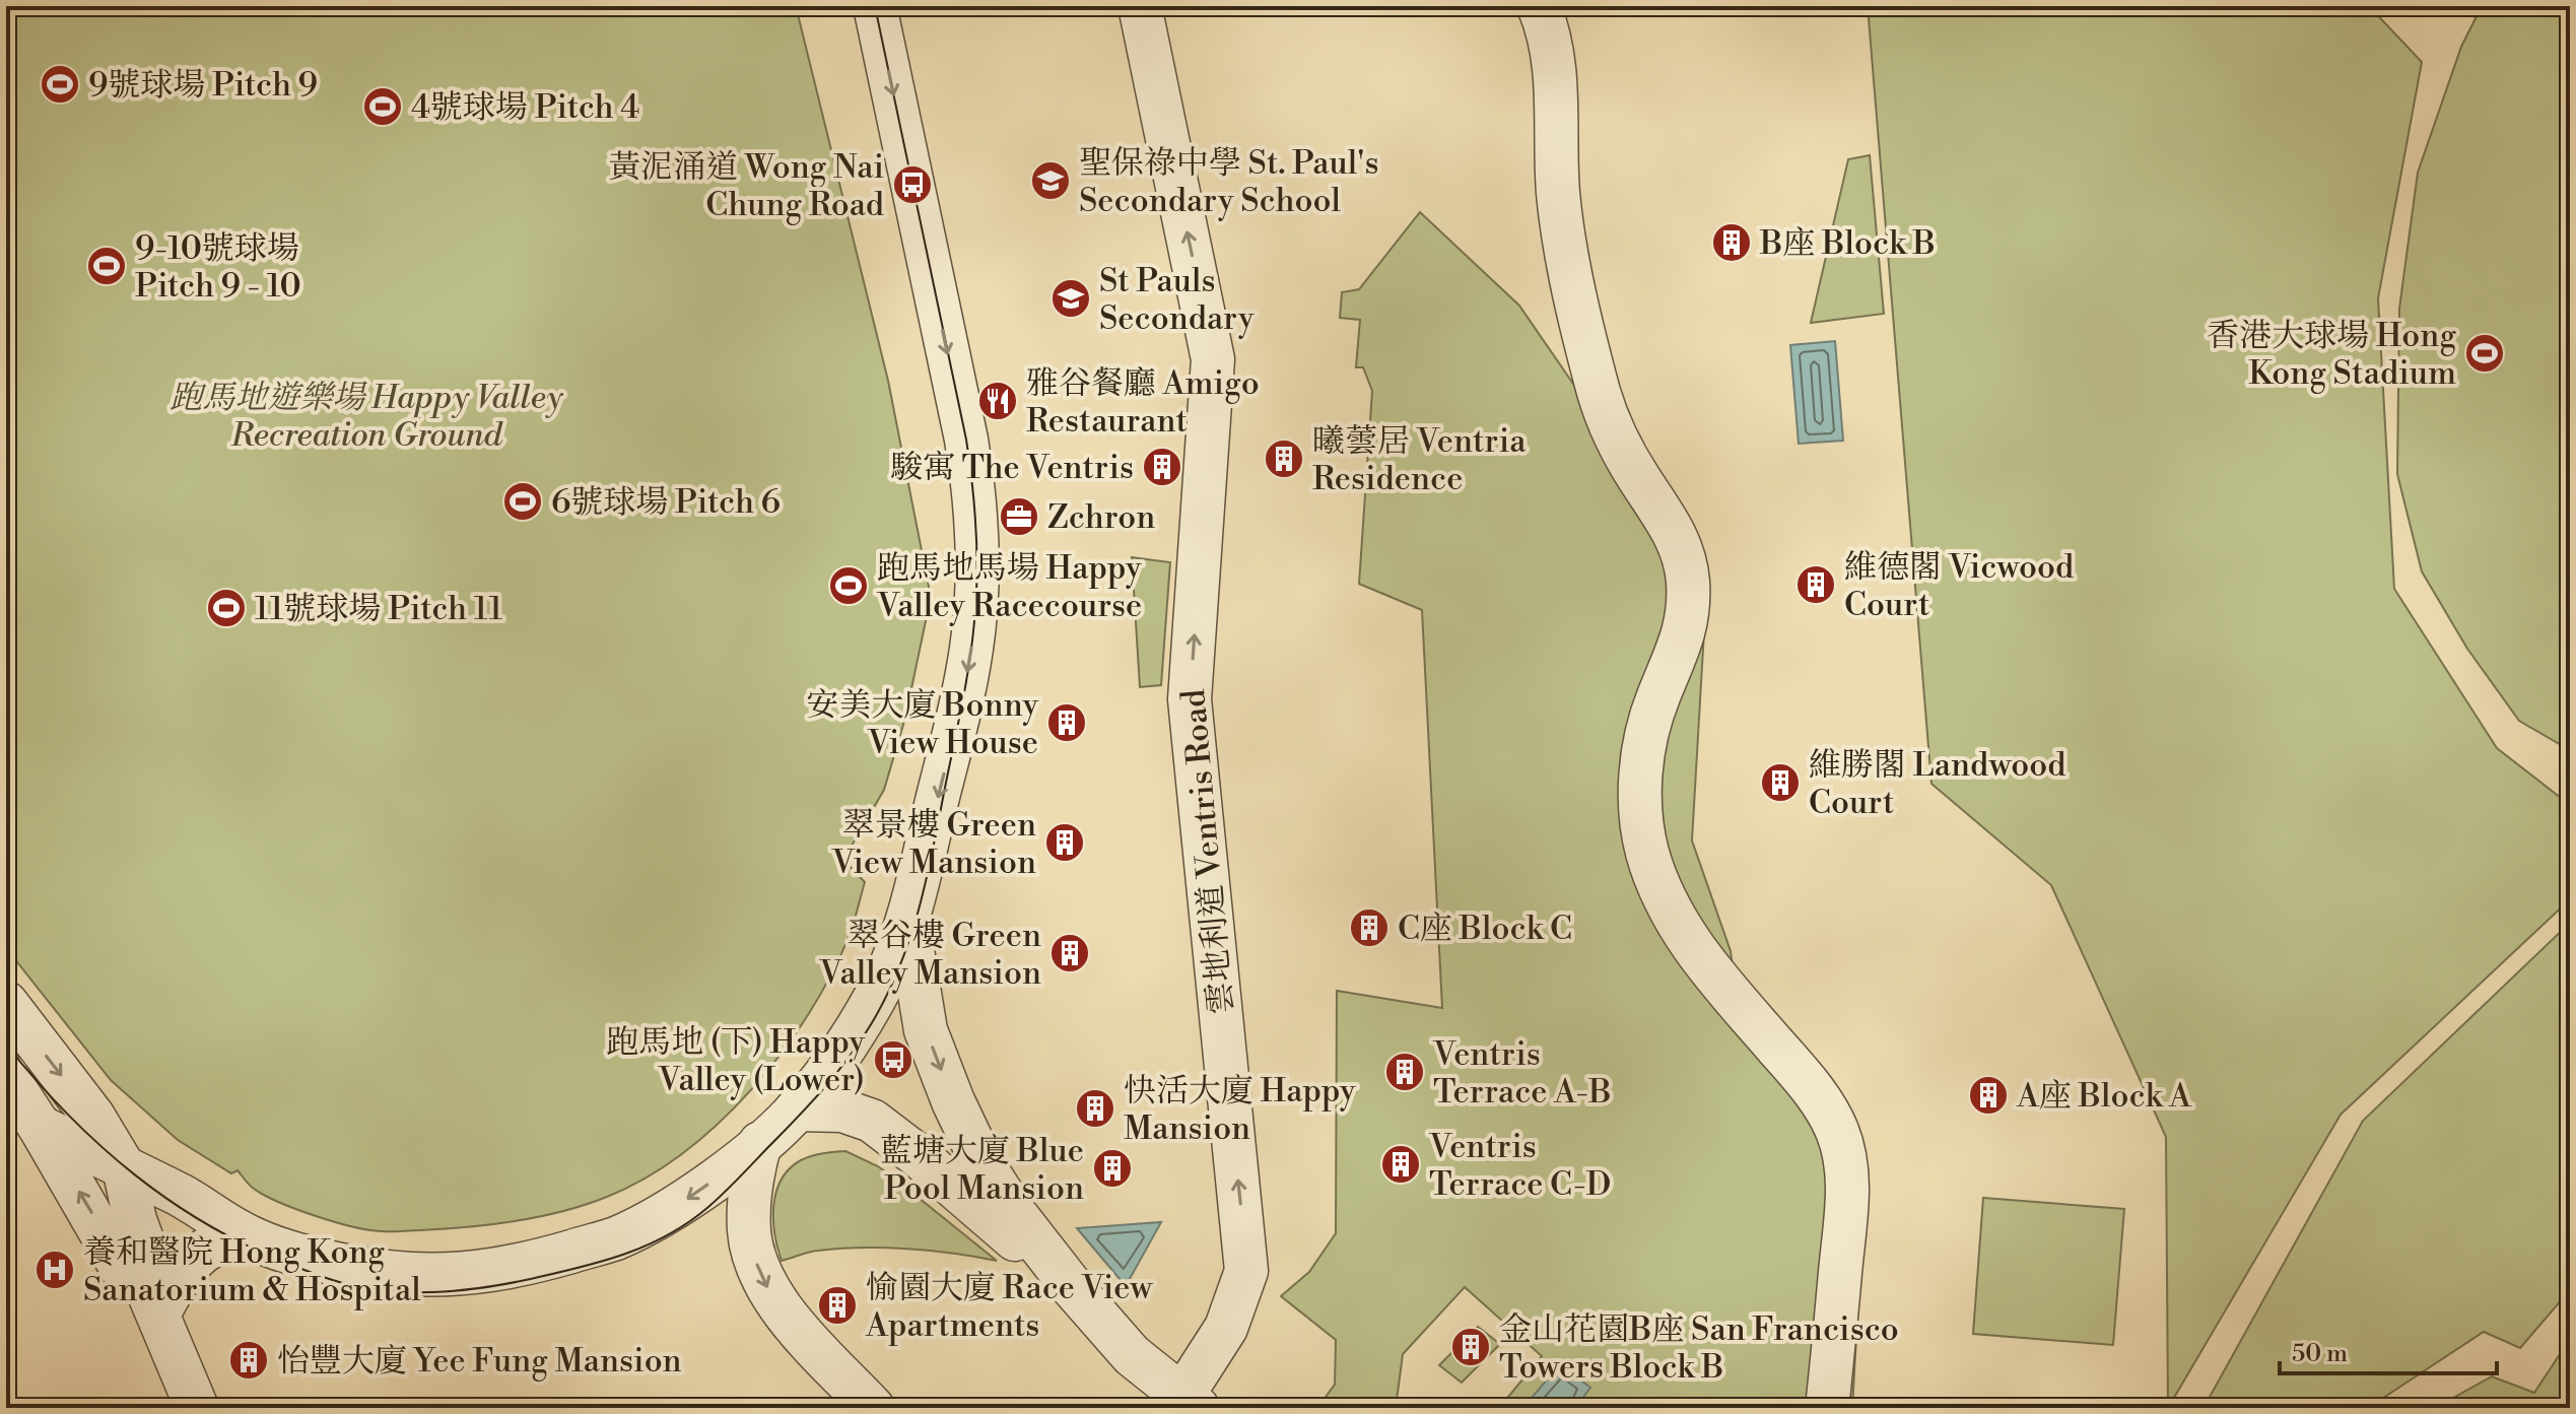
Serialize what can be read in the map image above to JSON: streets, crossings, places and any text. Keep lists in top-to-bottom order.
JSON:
{
  "streets": {
    "street": ["雲地利道 Ventris Road"]
  },
  "parks": ["跑馬地遊樂場 Happy Valley Recreation Ground"],
  "places": {
    "sports": [
      "9號球場 Pitch 9",
      "4號球場 Pitch 4",
      "9-10號球場 Pitch 9 - 10",
      "香港大球場 Hong Kong Stadium",
      "6號球場 Pitch 6",
      "跑馬地馬場 Happy Valley Racecourse",
      "11號球場 Pitch 11"
    ],
    "school or university": ["聖保祿中學 St. Paul's Secondary School", "St Pauls Secondary"],
    "bus stop": ["黃泥涌道 Wong Nai Chung Road", "跑馬地 (下) Happy Valley (Lower)"],
    "building": [
      "B座 Block B",
      "曦蕓居 Ventria Residence",
      "駿寓 The Ventris",
      "維德閣 Vicwood Court",
      "安美大廈 Bonny View House",
      "維勝閣 Landwood Court",
      "翠景樓 Green View Mansion",
      "C座 Block C",
      "翠谷樓 Green Valley Mansion",
      "Ventris Terrace A-B",
      "A座 Block A",
      "快活大廈 Happy Mansion",
      "Ventris Terrace C-D",
      "藍塘大廈 Blue Pool Mansion",
      "愉園大廈 Race View Apartments",
      "金山花園B座 San Francisco Towers Block B",
      "怡豐大廈 Yee Fung Mansion"
    ],
    "restaurant": ["雅谷餐廳 Amigo Restaurant"],
    "office": ["Zchron"],
    "hospital": ["養和醫院 Hong Kong Sanatorium & Hospital"]
  },
  "scale_bar": "50 m"
}
